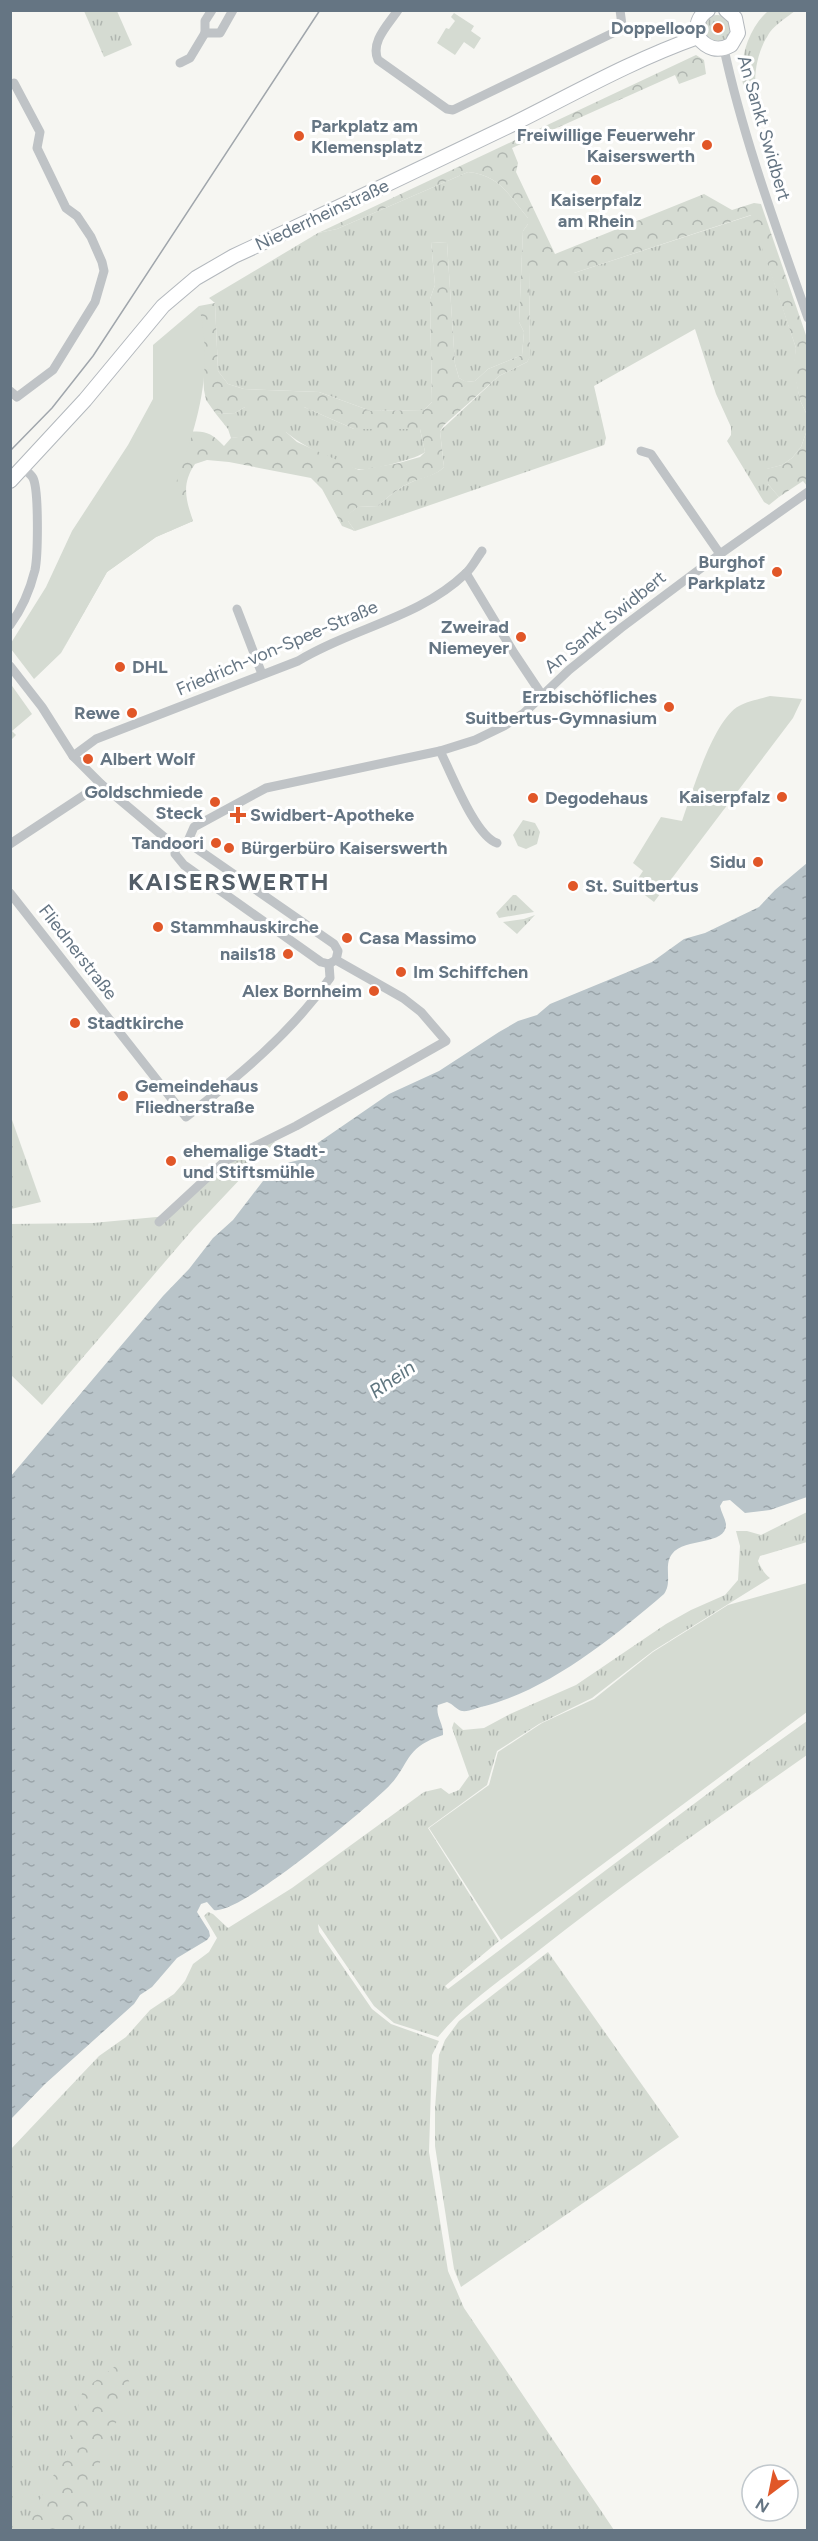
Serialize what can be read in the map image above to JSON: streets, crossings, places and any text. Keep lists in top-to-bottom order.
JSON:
{
  "streets": {
    "main road": ["Niederrheinstraße"],
    "street": ["An Sankt Swidbert", "Friedrich-von-Spee-Straße", "Fliednerstraße"]
  },
  "districts": ["KAISERSWERTH"],
  "water": ["Rhein"],
  "places": {
    "other": [
      "Doppelloop",
      "Parkplatz am Klemensplatz",
      "Freiwillige Feuerwehr Kaiserswerth",
      "Kaiserpfalz am Rhein",
      "Burghof Parkplatz",
      "Zweirad Niemeyer",
      "DHL",
      "Erzbischöfliches Suitbertus-Gymnasium",
      "Rewe",
      "Albert Wolf",
      "Kaiserpfalz",
      "Degodehaus",
      "Goldschmiede Steck",
      "Tandoori",
      "Bürgerbüro Kaiserswerth",
      "Sidu",
      "St. Suitbertus",
      "Stammhauskirche",
      "Casa Massimo",
      "nails18",
      "Im Schiffchen",
      "Alex Bornheim",
      "Stadtkirche",
      "Gemeindehaus Fliednerstraße",
      "ehemalige Stadt- und Stiftsmühle"
    ],
    "health": ["Swidbert-Apotheke"]
  },
  "north": "bottom left"
}
